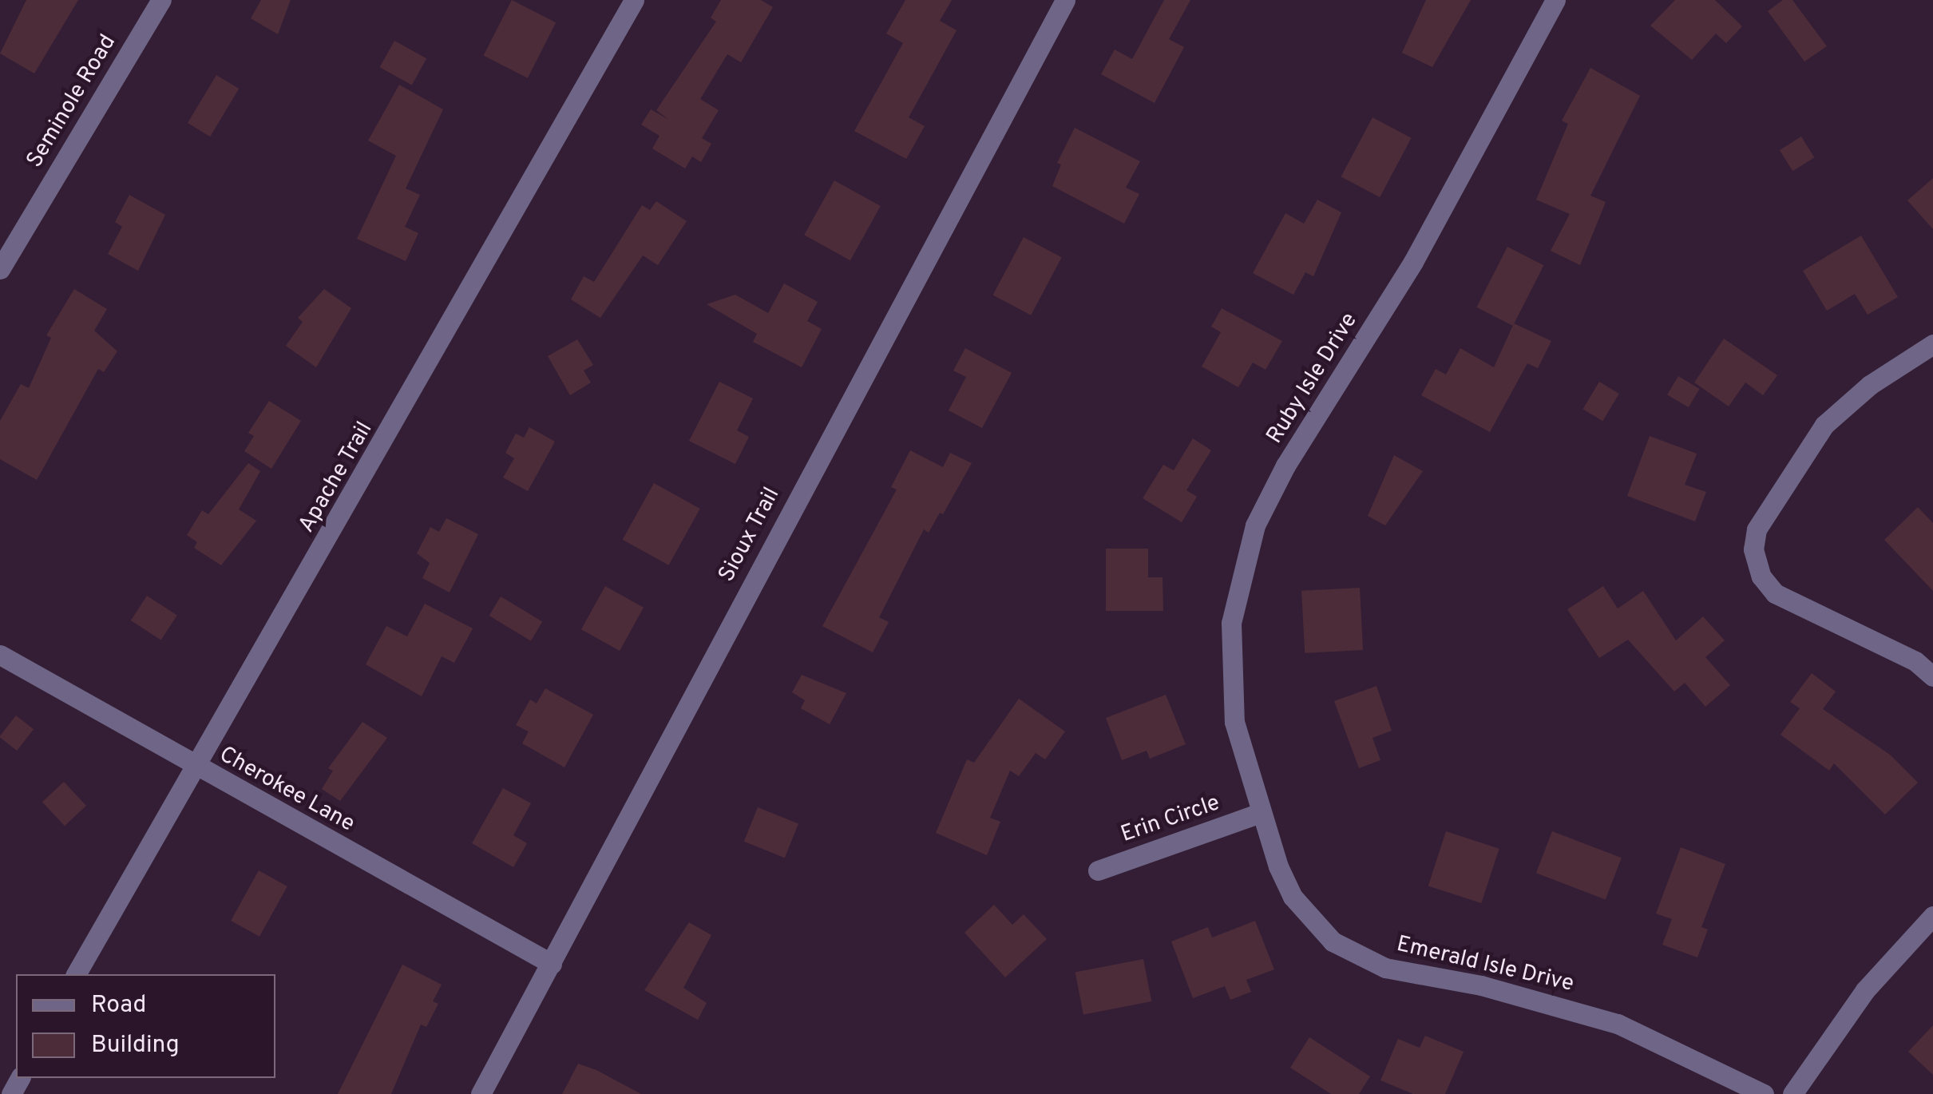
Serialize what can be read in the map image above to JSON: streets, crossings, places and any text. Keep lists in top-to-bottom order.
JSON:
{
  "streets": {
    "street": [
      "Seminole Road",
      "Ruby Isle Drive",
      "Apache Trail",
      "Sioux Trail",
      "Cherokee Lane",
      "Erin Circle",
      "Emerald Isle Drive"
    ]
  },
  "crossings": [
    ["Ruby Isle Drive", "Erin Circle"],
    ["Ruby Isle Drive", "Emerald Isle Drive"],
    ["Apache Trail", "Cherokee Lane"],
    ["Sioux Trail", "Cherokee Lane"],
    ["Erin Circle", "Emerald Isle Drive"]
  ],
  "legend": ["Road", "Building"]
}
